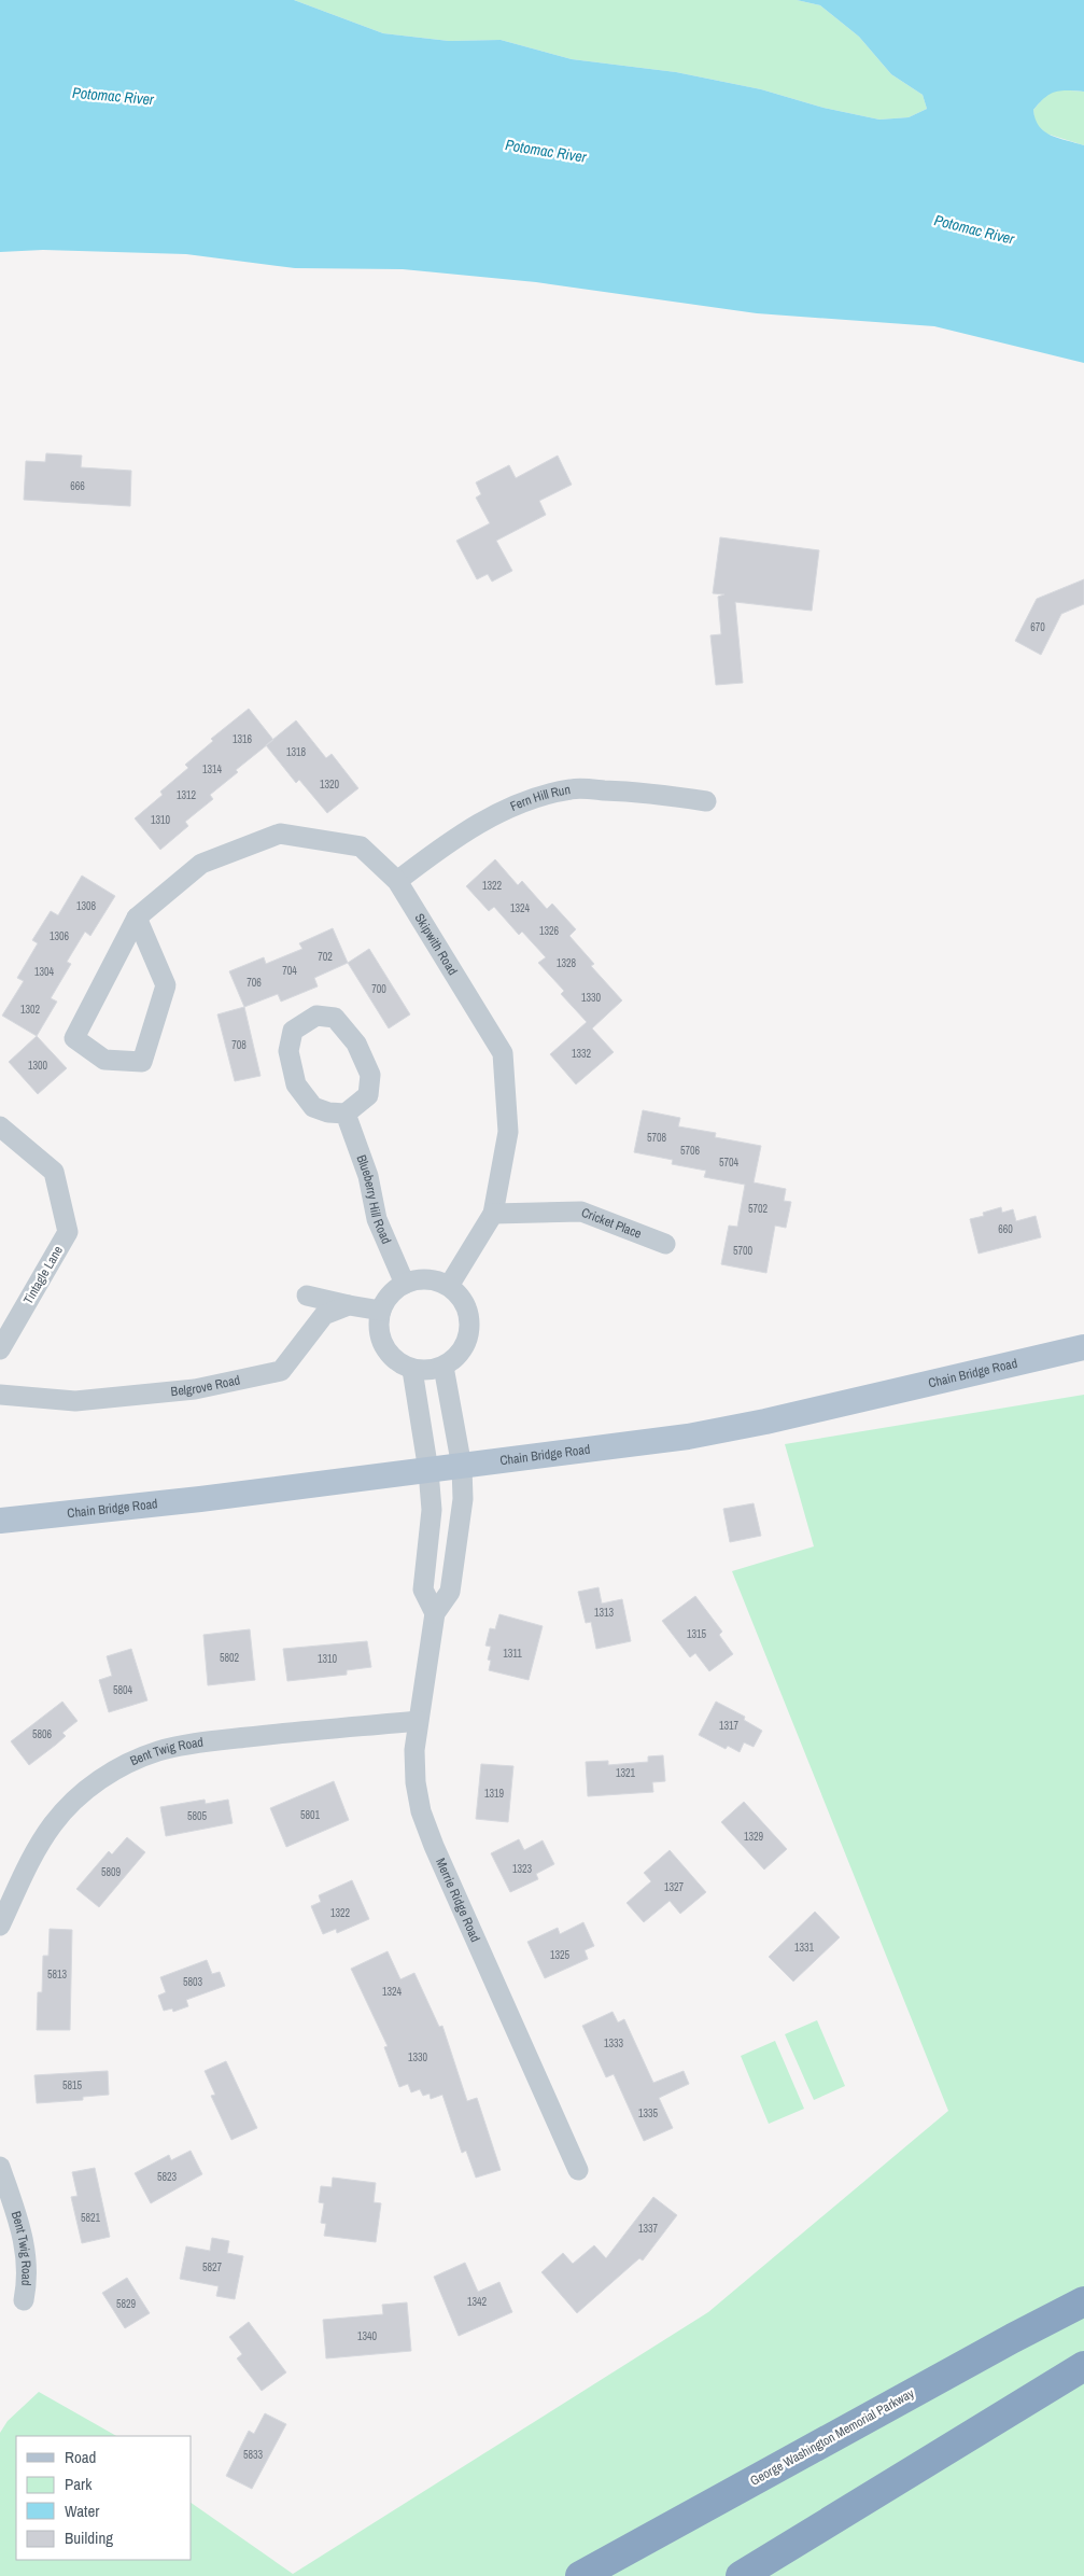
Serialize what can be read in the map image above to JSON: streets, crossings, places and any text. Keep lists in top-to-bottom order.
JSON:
{
  "streets": {
    "highway": ["George Washington Memorial Parkway"],
    "main road": ["Chain Bridge Road"],
    "street": [
      "Fern Hill Run",
      "Skipwith Road",
      "Blueberry Hill Road",
      "Cricket Place",
      "Tintagle Lane",
      "Belgrove Road",
      "Bent Twig Road",
      "Merrie Ridge Road"
    ]
  },
  "crossings": [
    ["Fern Hill Run", "Skipwith Road"],
    ["Skipwith Road", "Blueberry Hill Road"],
    ["Skipwith Road", "Cricket Place"],
    ["Skipwith Road", "Merrie Ridge Road"],
    ["Blueberry Hill Road", "Merrie Ridge Road"],
    ["Chain Bridge Road", "Merrie Ridge Road"],
    ["Bent Twig Road", "Merrie Ridge Road"]
  ],
  "water": ["Potomac River"],
  "house_numbers": [
    "666",
    "670",
    "1316",
    "1318",
    "1314",
    "1320",
    "1312",
    "1310",
    "1322",
    "1308",
    "1324",
    "1326",
    "1306",
    "702",
    "1328",
    "704",
    "1304",
    "706",
    "700",
    "1330",
    "1302",
    "708",
    "1332",
    "1300",
    "5708",
    "5706",
    "5704",
    "5702",
    "660",
    "5700",
    "1313",
    "1315",
    "1311",
    "5802",
    "1310",
    "5804",
    "1317",
    "5806",
    "1321",
    "1319",
    "5801",
    "5805",
    "1329",
    "1323",
    "5809",
    "1327",
    "1322",
    "1331",
    "1325",
    "5813",
    "5803",
    "1324",
    "1333",
    "1330",
    "5815",
    "1335",
    "5823",
    "5821",
    "1337",
    "5827",
    "1342",
    "5829",
    "1340",
    "5833"
  ],
  "legend": [
    "Road",
    "Park",
    "Water",
    "Building"
  ]
}
